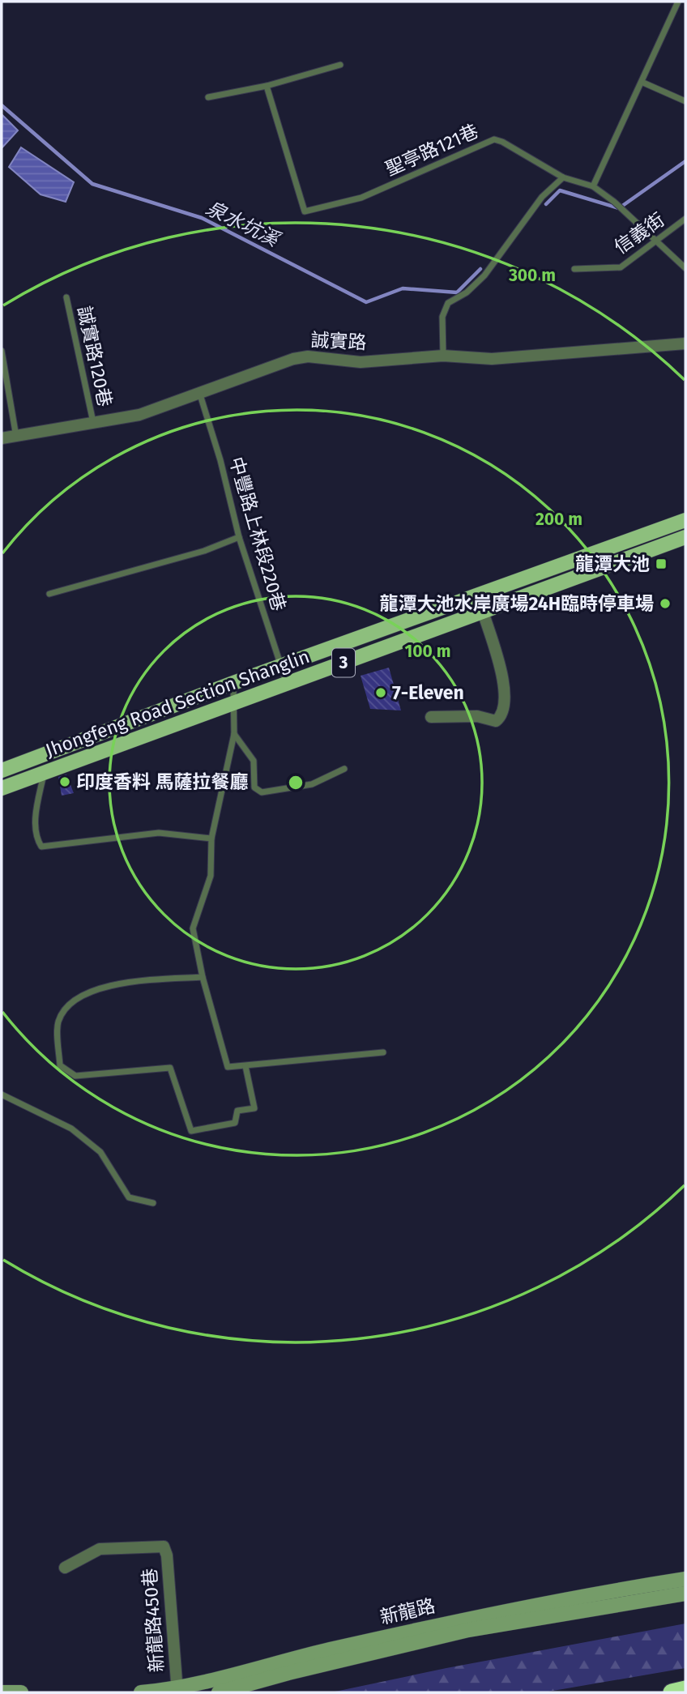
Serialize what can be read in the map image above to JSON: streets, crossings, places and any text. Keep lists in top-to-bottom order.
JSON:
{
  "streets": {
    "main road": ["3", "Jhongfeng Road Section Shanglin"],
    "street": ["誠實路", "新龍路", "新龍路450巷"],
    "lane": [
      "聖亭路121巷",
      "信義街",
      "誠實路120巷",
      "中豐路上林段220巷"
    ]
  },
  "crossings": [
    ["聖亭路121巷", "信義街"],
    ["誠實路", "誠實路120巷"],
    ["誠實路", "中豐路上林段220巷"],
    ["中豐路上林段220巷", "Jhongfeng Road Section Shanglin"],
    ["新龍路", "新龍路450巷"]
  ],
  "water": ["泉水坑溪"],
  "places": {
    "transit": ["龍潭大池"],
    "other": ["龍潭大池水岸廣場24H臨時停車場", "7-Eleven", "印度香料 馬薩拉餐廳"]
  },
  "rings": ["300 m", "200 m", "100 m"]
}
